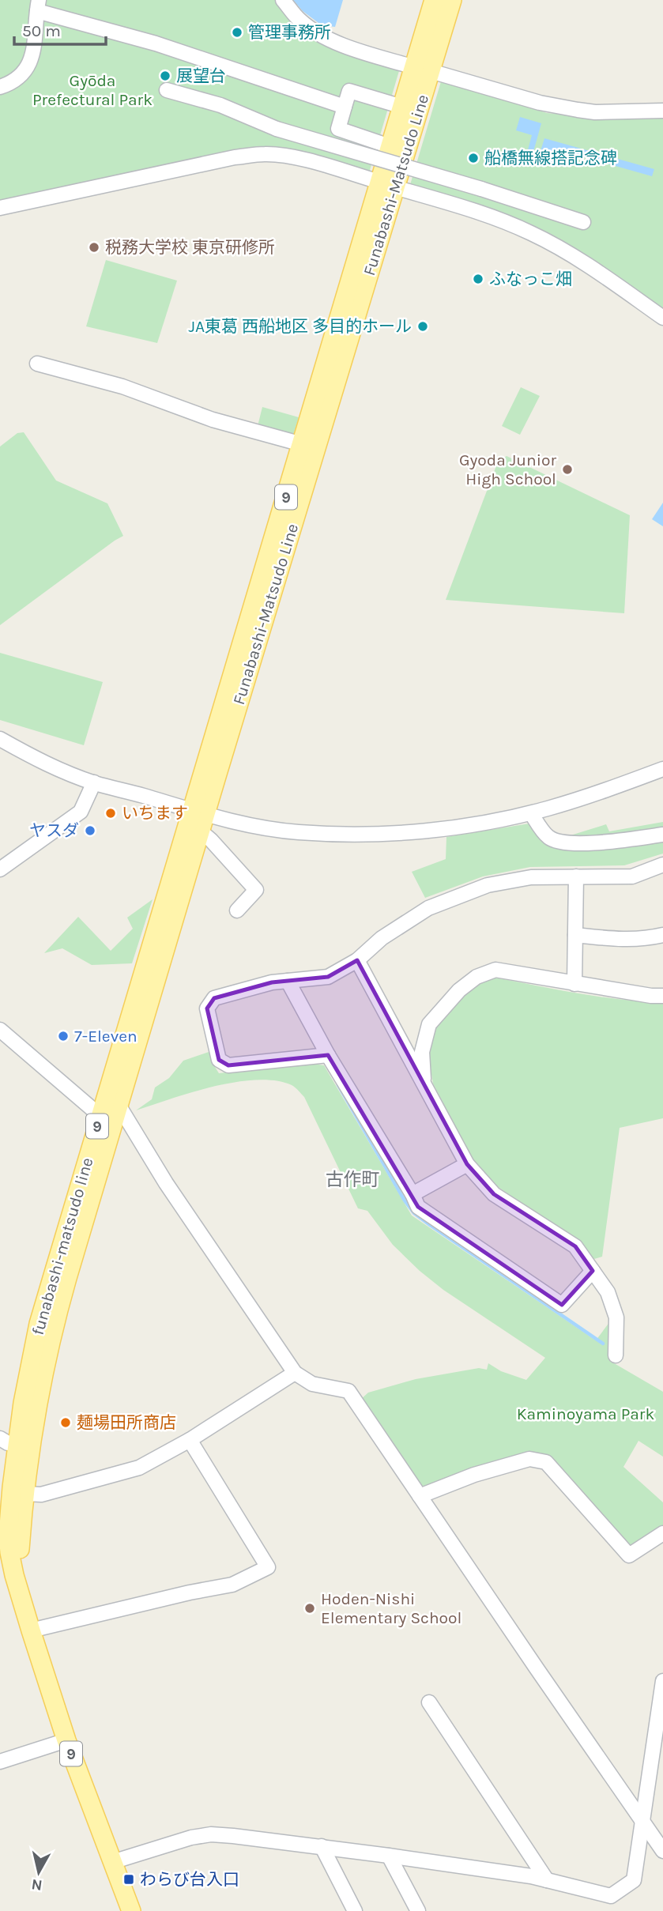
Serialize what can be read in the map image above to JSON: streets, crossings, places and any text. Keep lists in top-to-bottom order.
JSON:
{
  "streets": {
    "main road": ["Funabashi-Matsudo Line", "9", "funabashi-matsudo line"]
  },
  "crossings": [
    ["Funabashi-Matsudo Line", "funabashi-matsudo line"]
  ],
  "districts": ["古作町"],
  "parks": ["Gyōda Prefectural Park", "Kaminoyama Park"],
  "places": {
    "other": [
      "管理事務所",
      "展望台",
      "船橋無線搭記念碑",
      "税務大学校 東京研修所",
      "ふなっこ畑",
      "JA東葛 西船地区 多目的ホール",
      "Gyoda Junior High School",
      "いちます",
      "ヤスダ",
      "7-Eleven",
      "麺場田所商店",
      "Hoden-Nishi Elementary School"
    ],
    "transit": ["わらび台入口"]
  },
  "scale_bar": "50 m",
  "north": "bottom"
}
